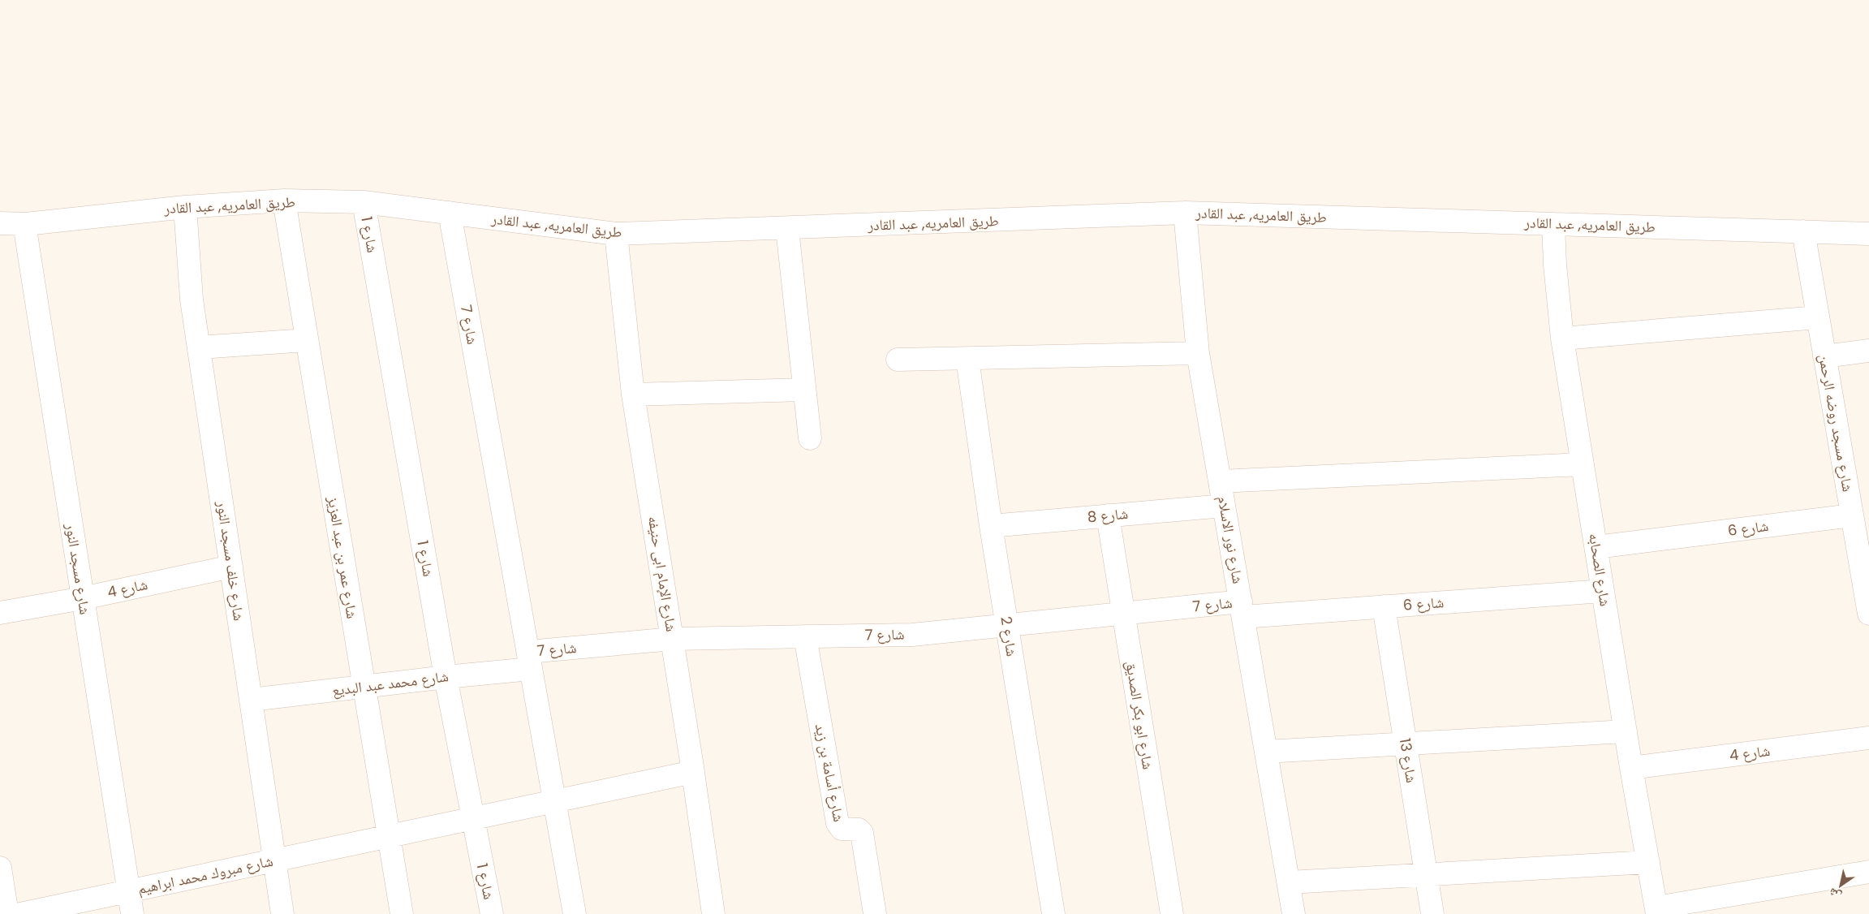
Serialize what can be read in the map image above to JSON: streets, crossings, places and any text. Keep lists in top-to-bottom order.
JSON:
{
  "streets": {
    "street": [
      "طريق العامريه, عبد القادر",
      "شارع 1",
      "شارع 7",
      "شارع مسجد روضه الرحمن",
      "شارع 8",
      "شارع 6",
      "شارع نور الاسلام",
      "شارع عمر بن عبد العزيز",
      "شارع خلف مسجد النور",
      "شارع مسجد النور",
      "شارع الصحابه",
      "شارع الإمام ابى حنيفه",
      "شارع 4",
      "شارع 2",
      "شارع محمد عبد البديع",
      "شارع ابو بكر الصديق",
      "شارع 13",
      "شارع أسامة بن زيد",
      "شارع مبروك محمد ابراهيم"
    ]
  },
  "crossings": [
    ["طريق العامريه, عبد القادر", "شارع 1"],
    ["طريق العامريه, عبد القادر", "شارع 7"],
    ["طريق العامريه, عبد القادر", "شارع مسجد روضه الرحمن"],
    ["طريق العامريه, عبد القادر", "شارع نور الاسلام"],
    ["طريق العامريه, عبد القادر", "شارع عمر بن عبد العزيز"],
    ["طريق العامريه, عبد القادر", "شارع خلف مسجد النور"],
    ["طريق العامريه, عبد القادر", "شارع مسجد النور"],
    ["طريق العامريه, عبد القادر", "شارع الصحابه"],
    ["طريق العامريه, عبد القادر", "شارع الإمام ابى حنيفه"],
    ["شارع 1", "شارع محمد عبد البديع"],
    ["شارع 1", "شارع مبروك محمد ابراهيم"],
    ["شارع 7", "شارع 6"],
    ["شارع 7", "شارع نور الاسلام"],
    ["شارع 7", "شارع الإمام ابى حنيفه"],
    ["شارع 7", "شارع 2"],
    ["شارع 7", "شارع محمد عبد البديع"],
    ["شارع 7", "شارع ابو بكر الصديق"],
    ["شارع 7", "شارع أسامة بن زيد"],
    ["شارع 7", "شارع مبروك محمد ابراهيم"],
    ["شارع مسجد روضه الرحمن", "شارع 6"],
    ["شارع 8", "شارع نور الاسلام"],
    ["شارع 8", "شارع 2"],
    ["شارع 8", "شارع ابو بكر الصديق"],
    ["شارع 6", "شارع نور الاسلام"],
    ["شارع 6", "شارع الصحابه"],
    ["شارع 6", "شارع 13"],
    ["شارع عمر بن عبد العزيز", "شارع محمد عبد البديع"],
    ["شارع عمر بن عبد العزيز", "شارع مبروك محمد ابراهيم"],
    ["شارع خلف مسجد النور", "شارع 4"],
    ["شارع خلف مسجد النور", "شارع محمد عبد البديع"],
    ["شارع خلف مسجد النور", "شارع مبروك محمد ابراهيم"],
    ["شارع مسجد النور", "شارع 4"],
    ["شارع مسجد النور", "شارع مبروك محمد ابراهيم"],
    ["شارع الصحابه", "شارع 4"],
    ["شارع الإمام ابى حنيفه", "شارع مبروك محمد ابراهيم"]
  ],
  "north": "bottom left"
}
